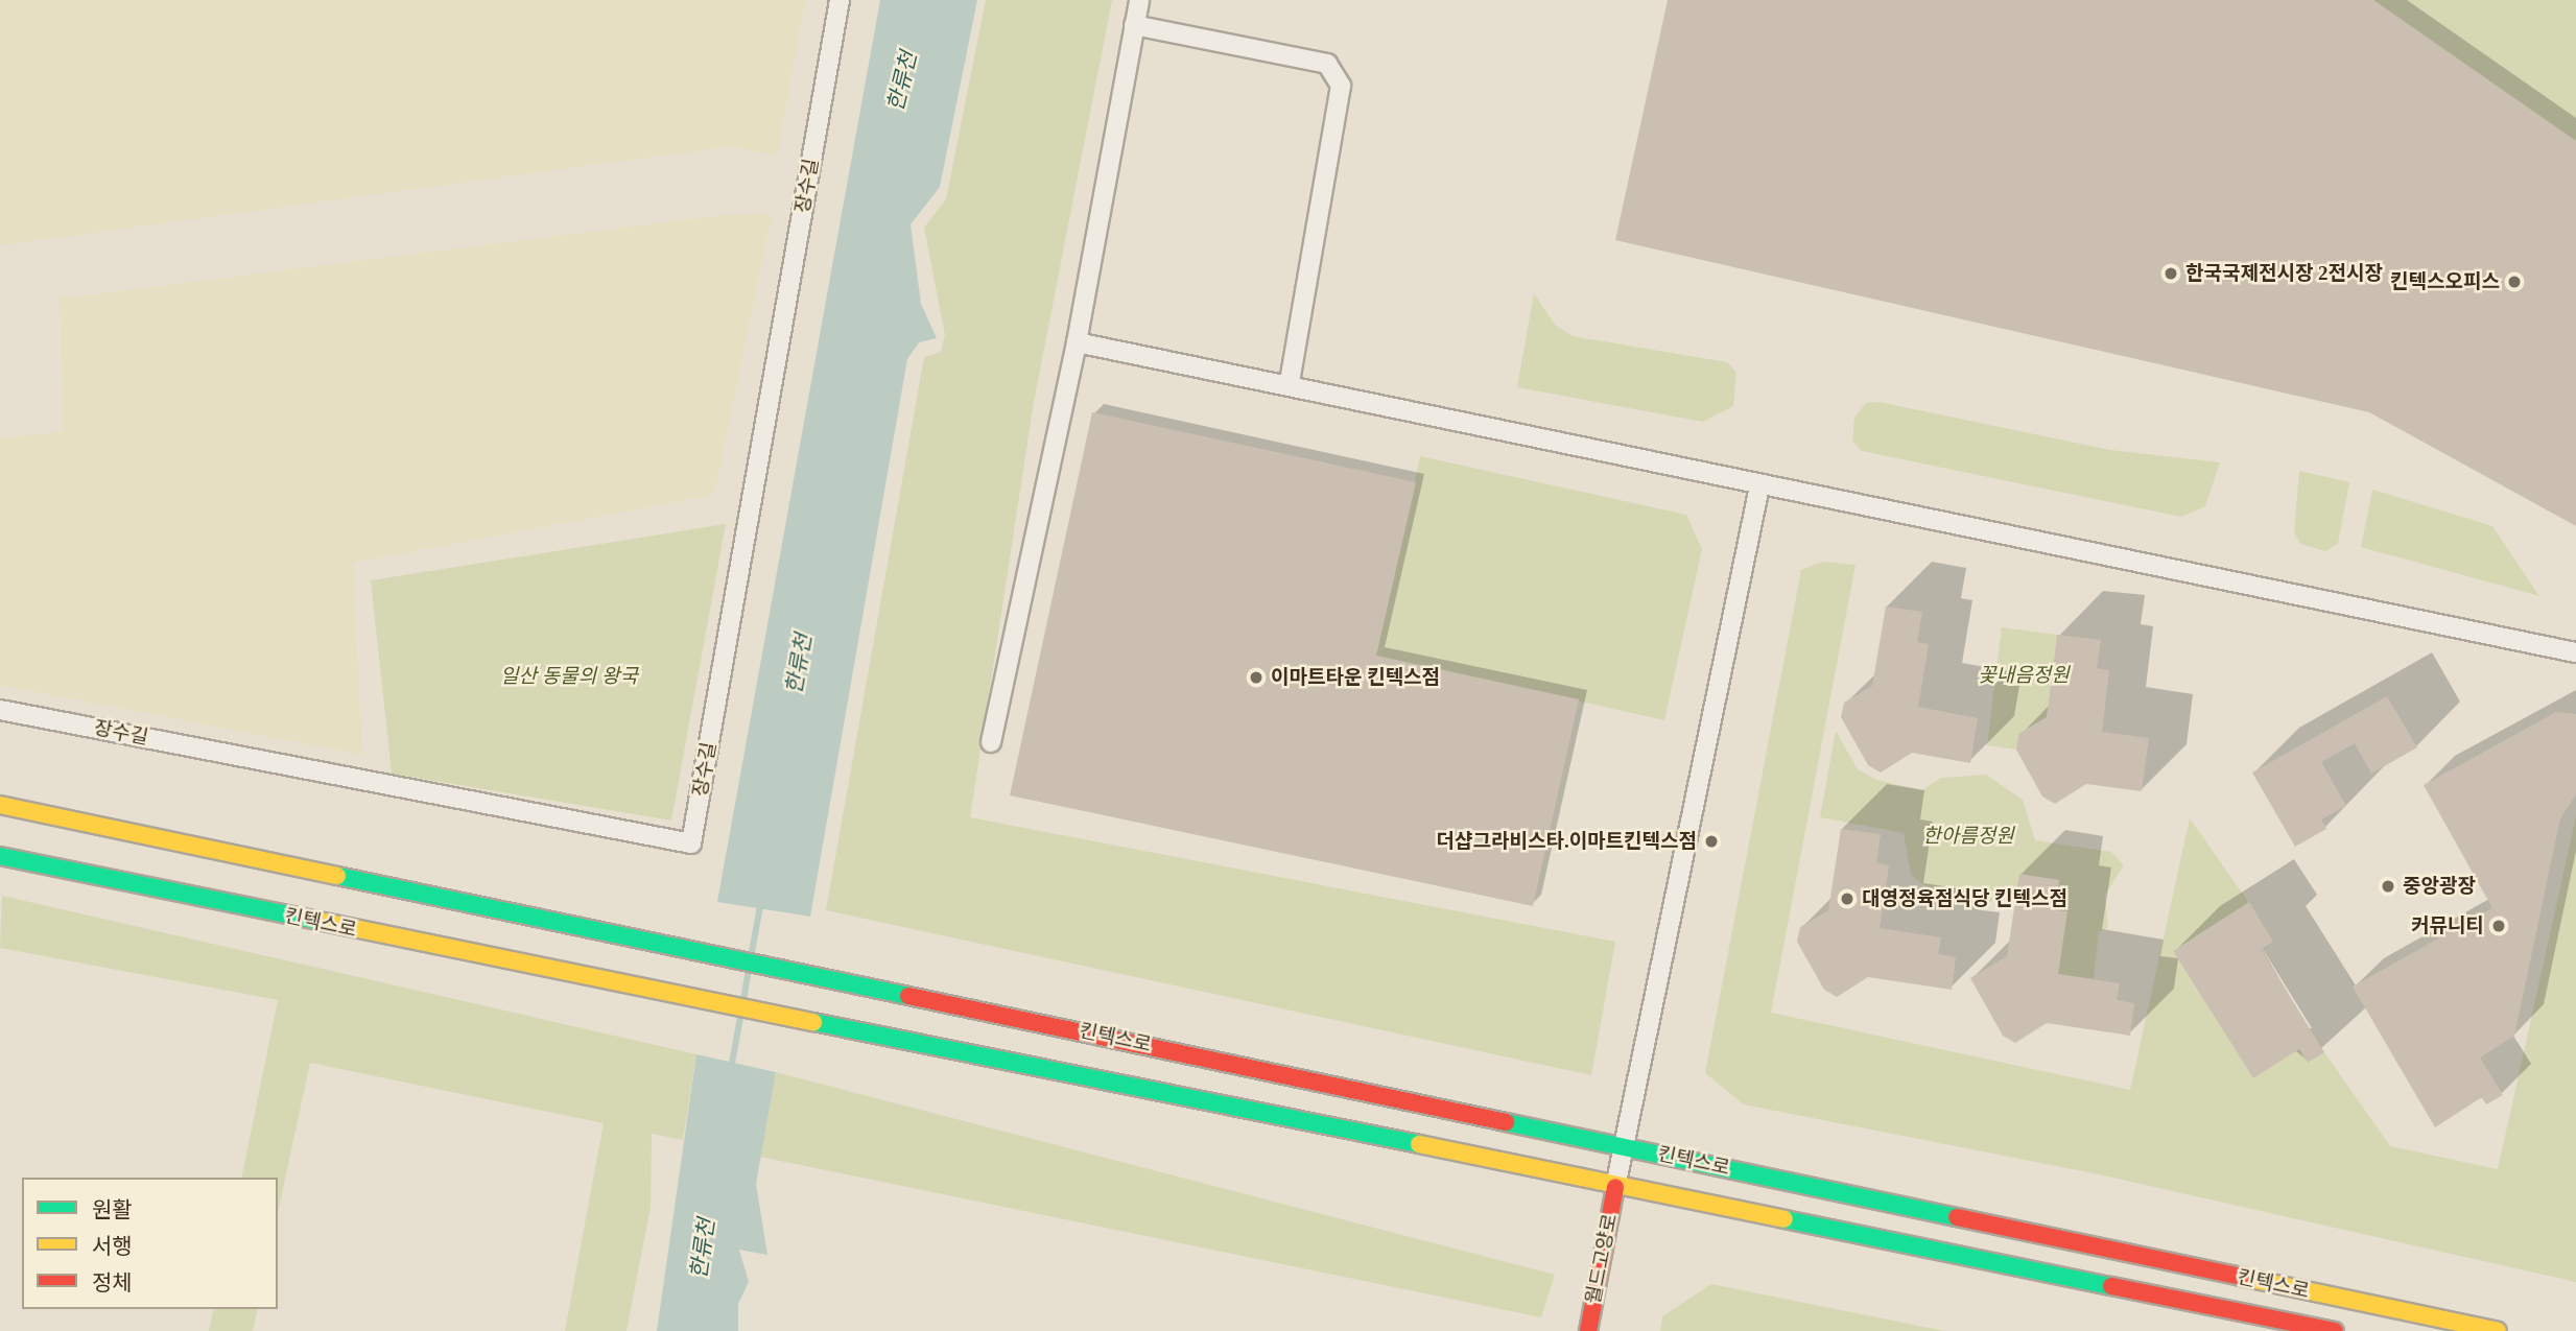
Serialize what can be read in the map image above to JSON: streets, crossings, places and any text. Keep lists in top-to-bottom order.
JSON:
{
  "streets": {
    "main road": ["킨텍스로", "월드고양로"],
    "street": ["장수길"]
  },
  "crossings": [
    ["킨텍스로", "월드고양로"]
  ],
  "water": ["한류천"],
  "parks": ["꽃내음정원", "일산 동물의 왕국", "한아름정원"],
  "places": [
    "한국국제전시장 2전시장",
    "킨텍스오피스",
    "이마트타운 킨텍스점",
    "더샵그라비스타.이마트킨텍스점",
    "중앙광장",
    "대영정육점식당 킨텍스점",
    "커뮤니티"
  ],
  "legend": ["원활", "서행", "정체"]
}
